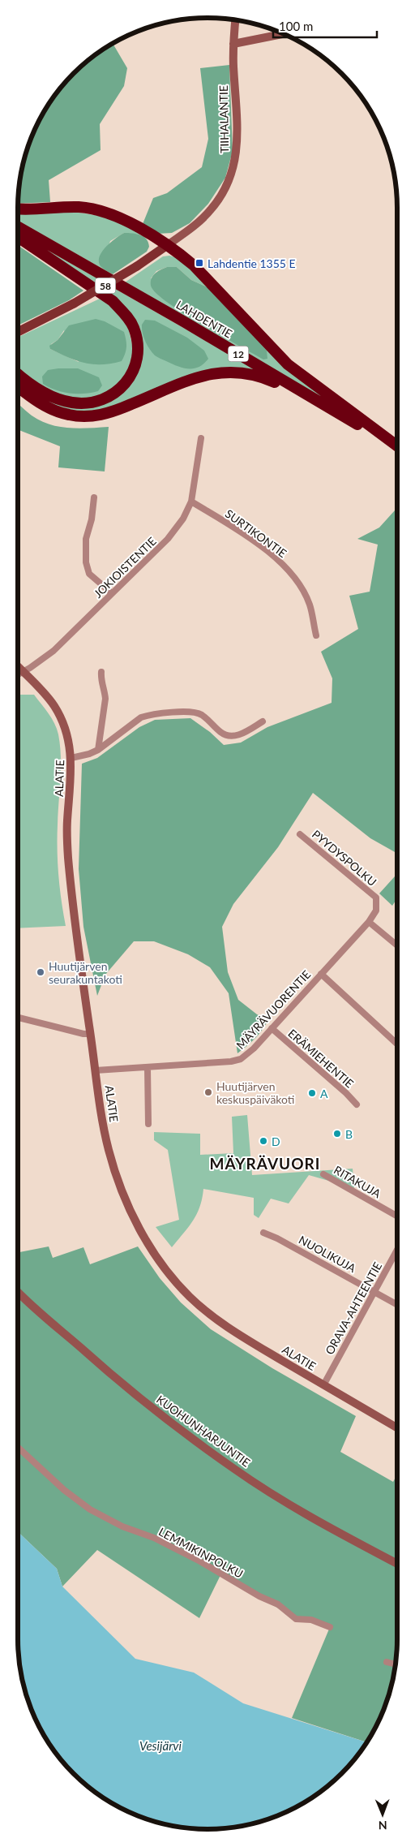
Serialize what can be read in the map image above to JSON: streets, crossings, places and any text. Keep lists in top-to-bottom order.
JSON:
{
  "streets": {
    "highway": ["LAHDENTIE", "12"],
    "main road": ["58"],
    "street": [
      "TIIHALANTIE",
      "SURTIKONTIE",
      "JOKIOISTENTIE",
      "ALATIE",
      "PYYDYSPOLKU",
      "MÄYRÄVUORENTIE",
      "ERÄMIEHENTIE",
      "RITAKUJA",
      "NUOLIKUJA",
      "ORAVA-AHTEENTIE",
      "KUOHUNHARJUNTIE",
      "LEMMIKINPOLKU"
    ]
  },
  "crossings": [
    ["TIIHALANTIE", "58"],
    ["SURTIKONTIE", "JOKIOISTENTIE"],
    ["JOKIOISTENTIE", "ALATIE"],
    ["ALATIE", "MÄYRÄVUORENTIE"],
    ["ALATIE", "ORAVA-AHTEENTIE"],
    ["PYYDYSPOLKU", "MÄYRÄVUORENTIE"],
    ["MÄYRÄVUORENTIE", "ERÄMIEHENTIE"],
    ["NUOLIKUJA", "ORAVA-AHTEENTIE"]
  ],
  "districts": ["MÄYRÄVUORI"],
  "water": ["Vesijärvi"],
  "places": {
    "transit": ["Lahdentie 1355 E"],
    "other": [
      "Huutijärven seurakuntakoti",
      "Huutijärven keskuspäiväkoti",
      "A",
      "B",
      "D"
    ]
  },
  "scale_bar": "100 m",
  "north": "bottom"
}
